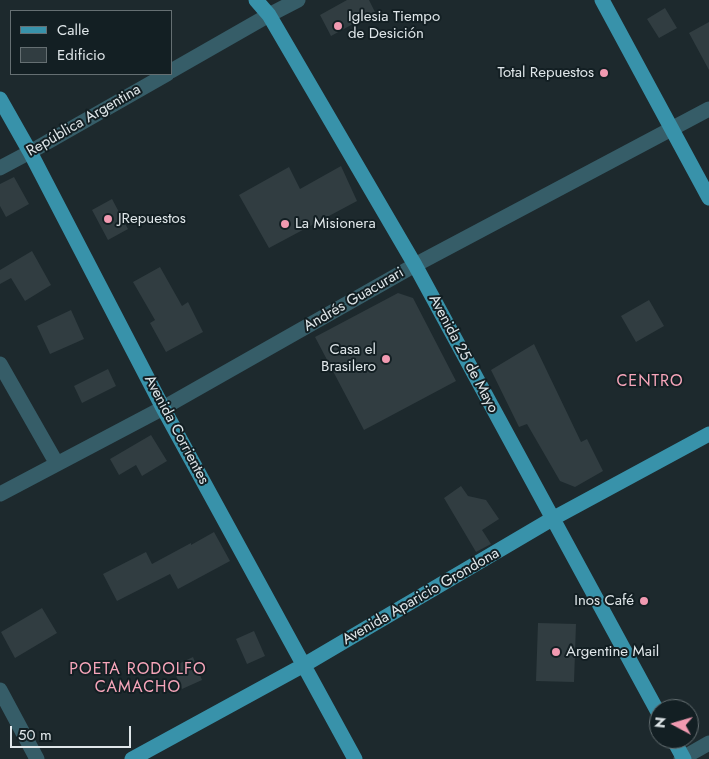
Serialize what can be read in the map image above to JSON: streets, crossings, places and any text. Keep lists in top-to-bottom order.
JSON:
{
  "streets": {
    "main road": ["Avenida 25 de Mayo", "Avenida Corrientes", "Avenida Aparicio Grondona"],
    "street": ["República Argentina", "Andrés Guacurari"]
  },
  "crossings": [
    ["República Argentina", "Avenida Corrientes"],
    ["Andrés Guacurari", "Avenida 25 de Mayo"],
    ["Andrés Guacurari", "Avenida Corrientes"],
    ["Avenida 25 de Mayo", "Avenida Aparicio Grondona"],
    ["Avenida Corrientes", "Avenida Aparicio Grondona"]
  ],
  "districts": ["CENTRO", "POETA RODOLFO CAMACHO"],
  "places": [
    "Iglesia Tiempo de Desición",
    "Total Repuestos",
    "JRepuestos",
    "La Misionera",
    "Casa el Brasilero",
    "Inos Café",
    "Argentine Mail"
  ],
  "legend": ["Calle", "Edificio"],
  "scale_bar": "50 m",
  "north": "left"
}
